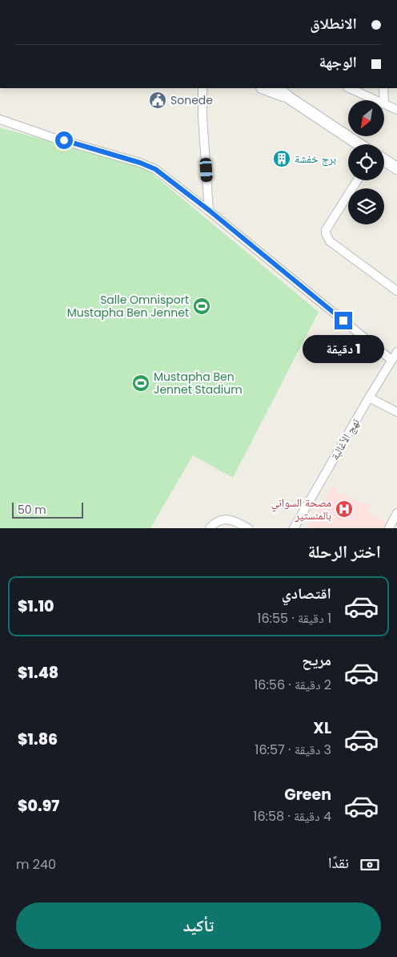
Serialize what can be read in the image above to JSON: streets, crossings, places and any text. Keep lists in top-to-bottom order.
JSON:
{
  "streets": {
    "street": ["نهج الأغالبة"]
  },
  "places": {
    "public building": ["Sonede"],
    "building": ["برج خفشة"],
    "sports": ["Salle Omnisport Mustapha Ben Jennet", "Mustapha Ben Jennet Stadium"],
    "hospital": ["مصحة السواني بالمنستير"]
  },
  "scale_bar": "50 m",
  "north": "bottom left",
  "page": {
    "banner": ["الانطلاق", "الوجهة"],
    "bubble": "1 دقيقة",
    "scale": "50 m",
    "heading": "اختر الرحلة",
    "list": [
      {
        "name": "اقتصادي",
        "note": "1 دقيقة · 16:55",
        "value": "$1.10"
      },
      {
        "name": "مريح",
        "note": "2 دقيقة · 16:56",
        "value": "$1.48"
      },
      {
        "name": "XL",
        "note": "3 دقيقة · 16:57",
        "value": "$1.86"
      },
      {
        "name": "Green",
        "note": "4 دقيقة · 16:58",
        "value": "$0.97"
      }
    ],
    "pay": ["نقدًا", "240 m"],
    "buttons": "تأكيد"
  }
}
